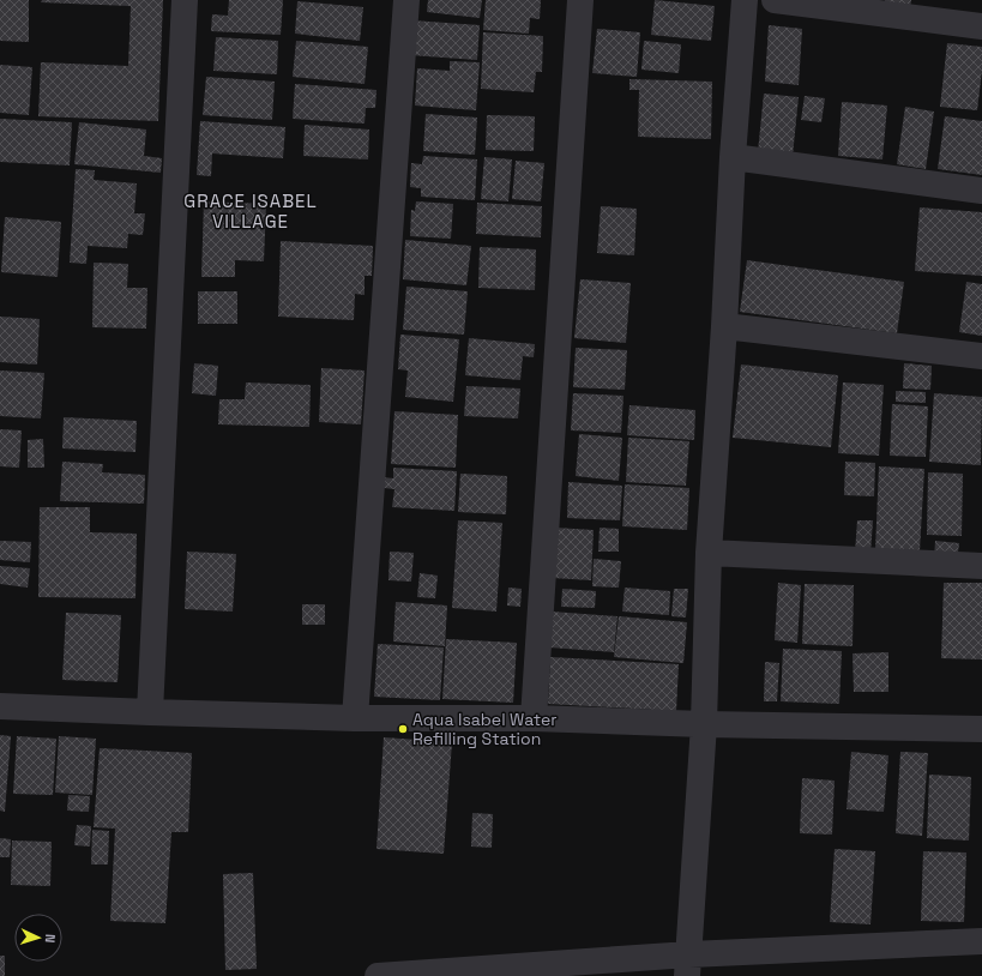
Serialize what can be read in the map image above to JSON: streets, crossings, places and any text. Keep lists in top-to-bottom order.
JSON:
{
  "districts": ["GRACE ISABEL VILLAGE"],
  "places": ["Aqua Isabel Water Refilling Station"],
  "north": "right"
}
